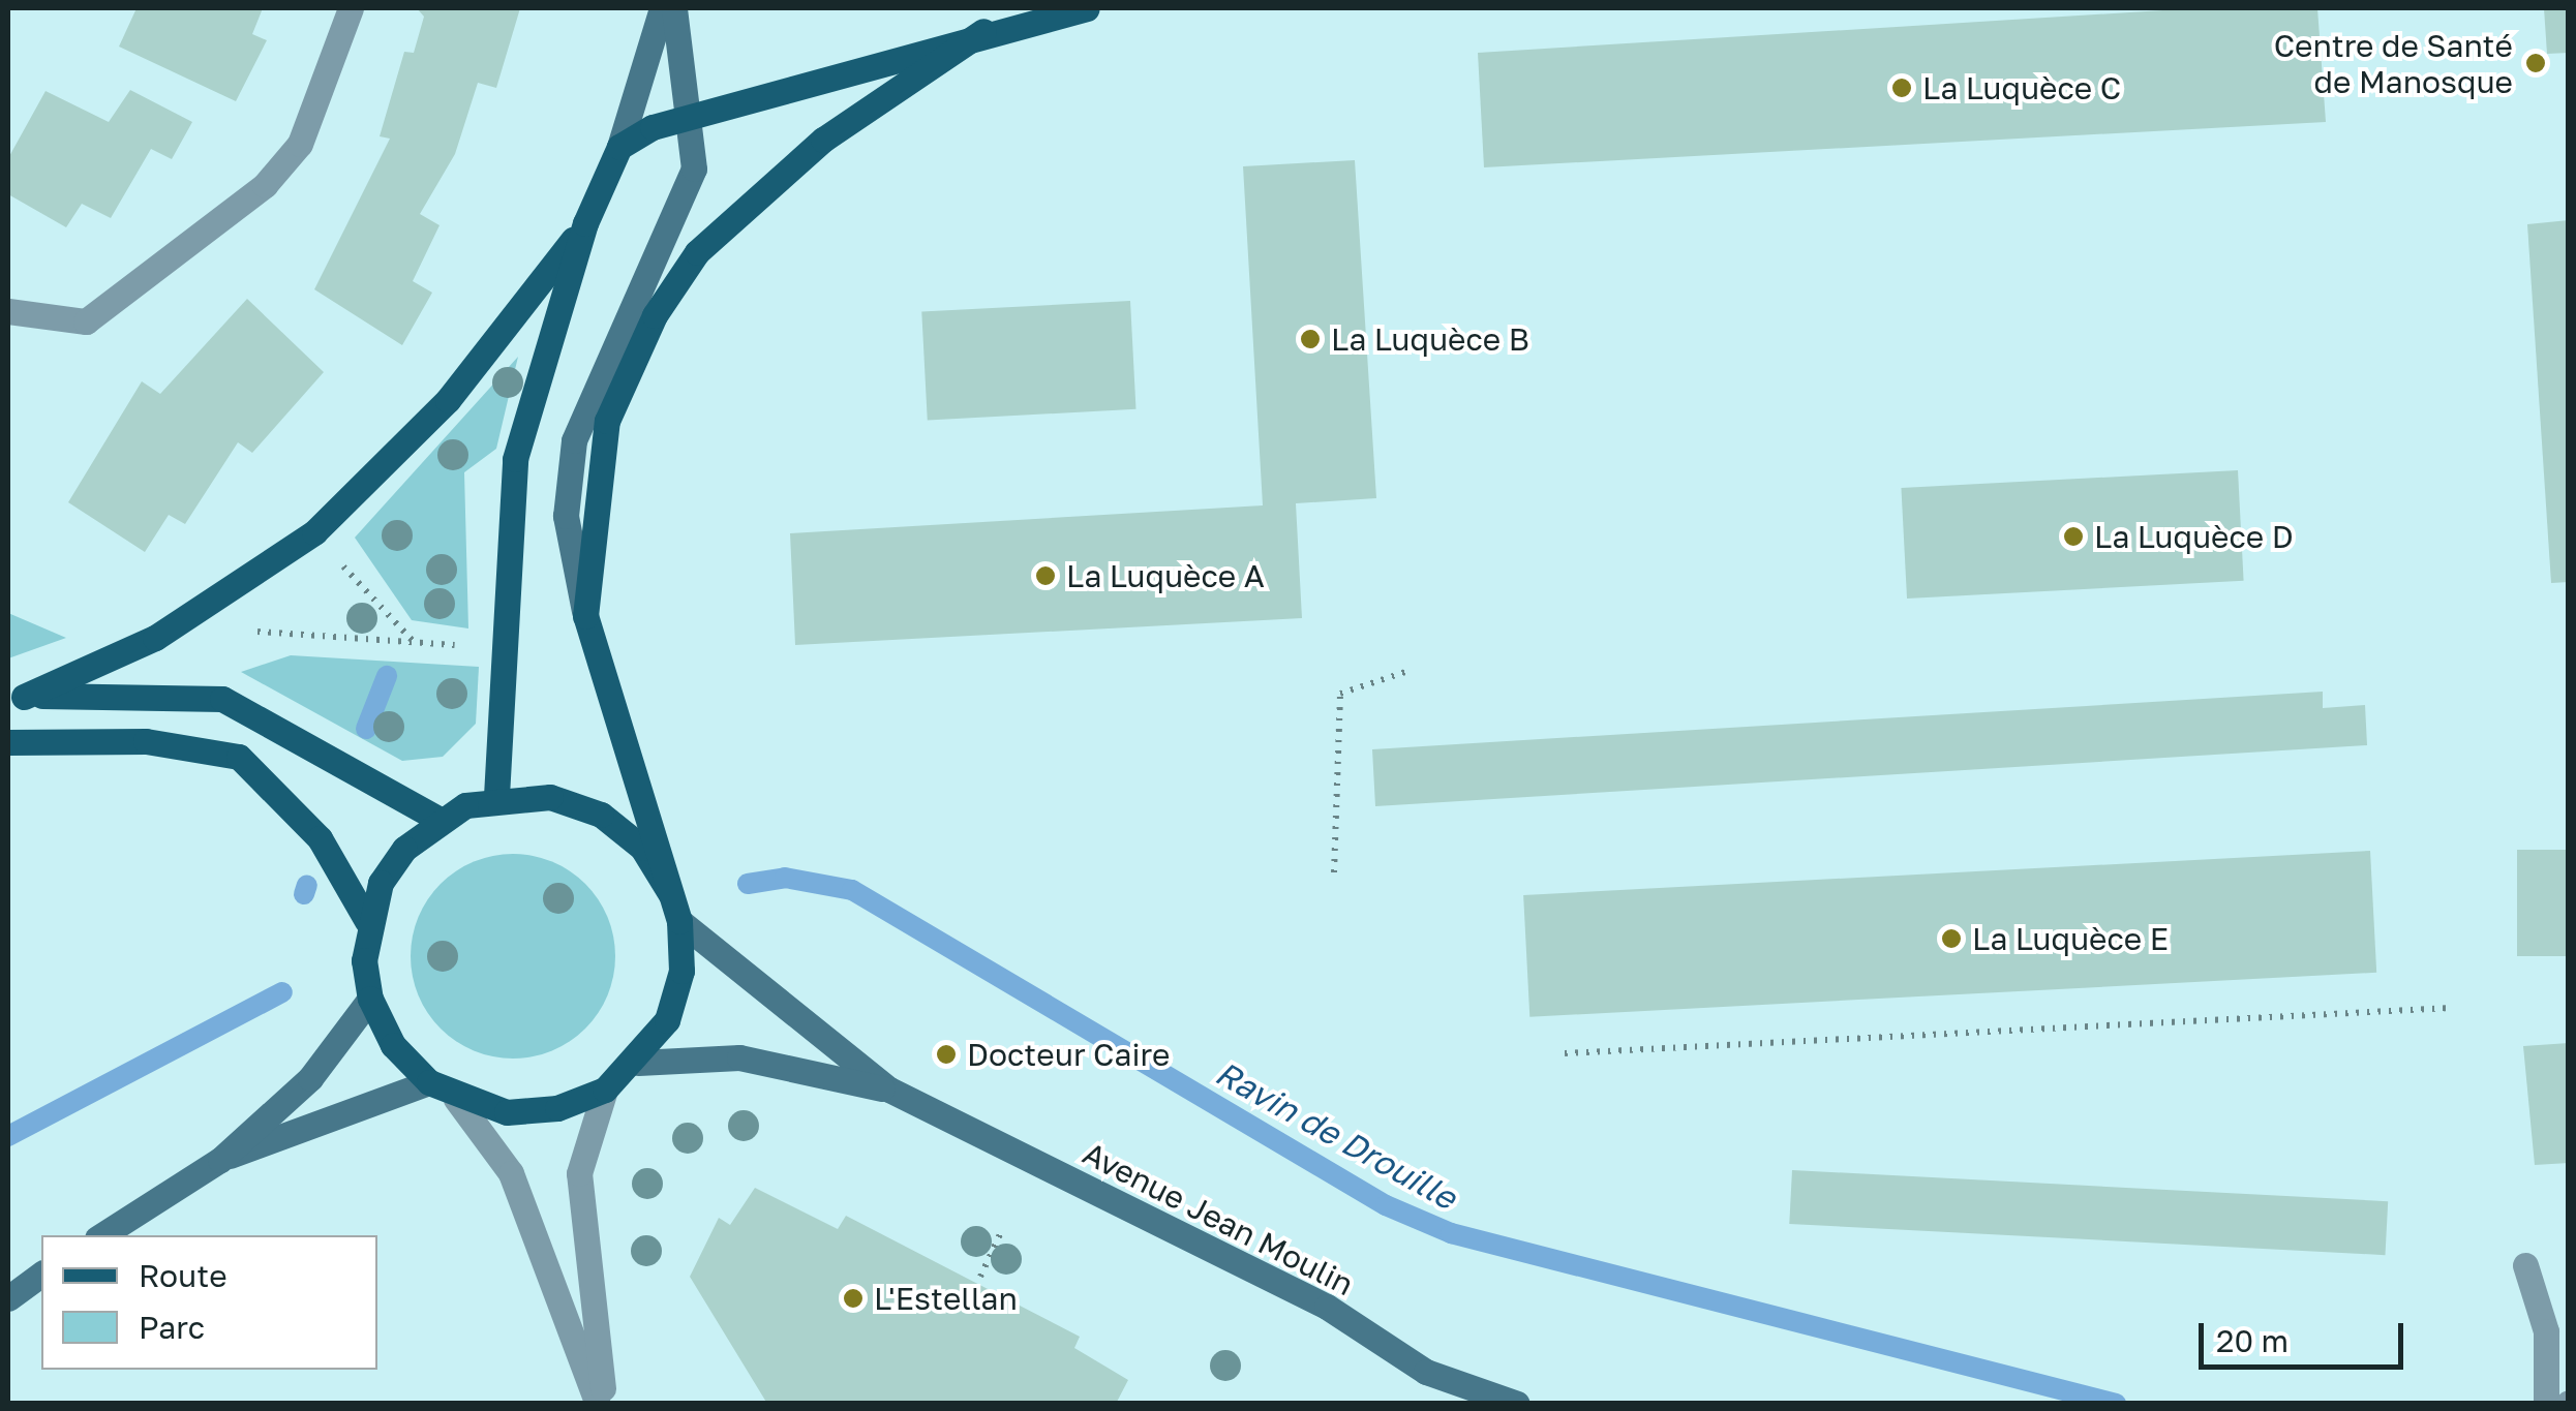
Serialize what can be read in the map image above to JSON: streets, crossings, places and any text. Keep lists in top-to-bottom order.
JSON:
{
  "streets": {
    "street": ["Avenue Jean Moulin"]
  },
  "water": ["Ravin de Drouille"],
  "places": [
    "Centre de Santé de Manosque",
    "La Luquèce C",
    "La Luquèce B",
    "La Luquèce D",
    "La Luquèce A",
    "La Luquèce E",
    "Docteur Caire",
    "L'Estellan"
  ],
  "legend": ["Route", "Parc"],
  "scale_bar": "20 m"
}
